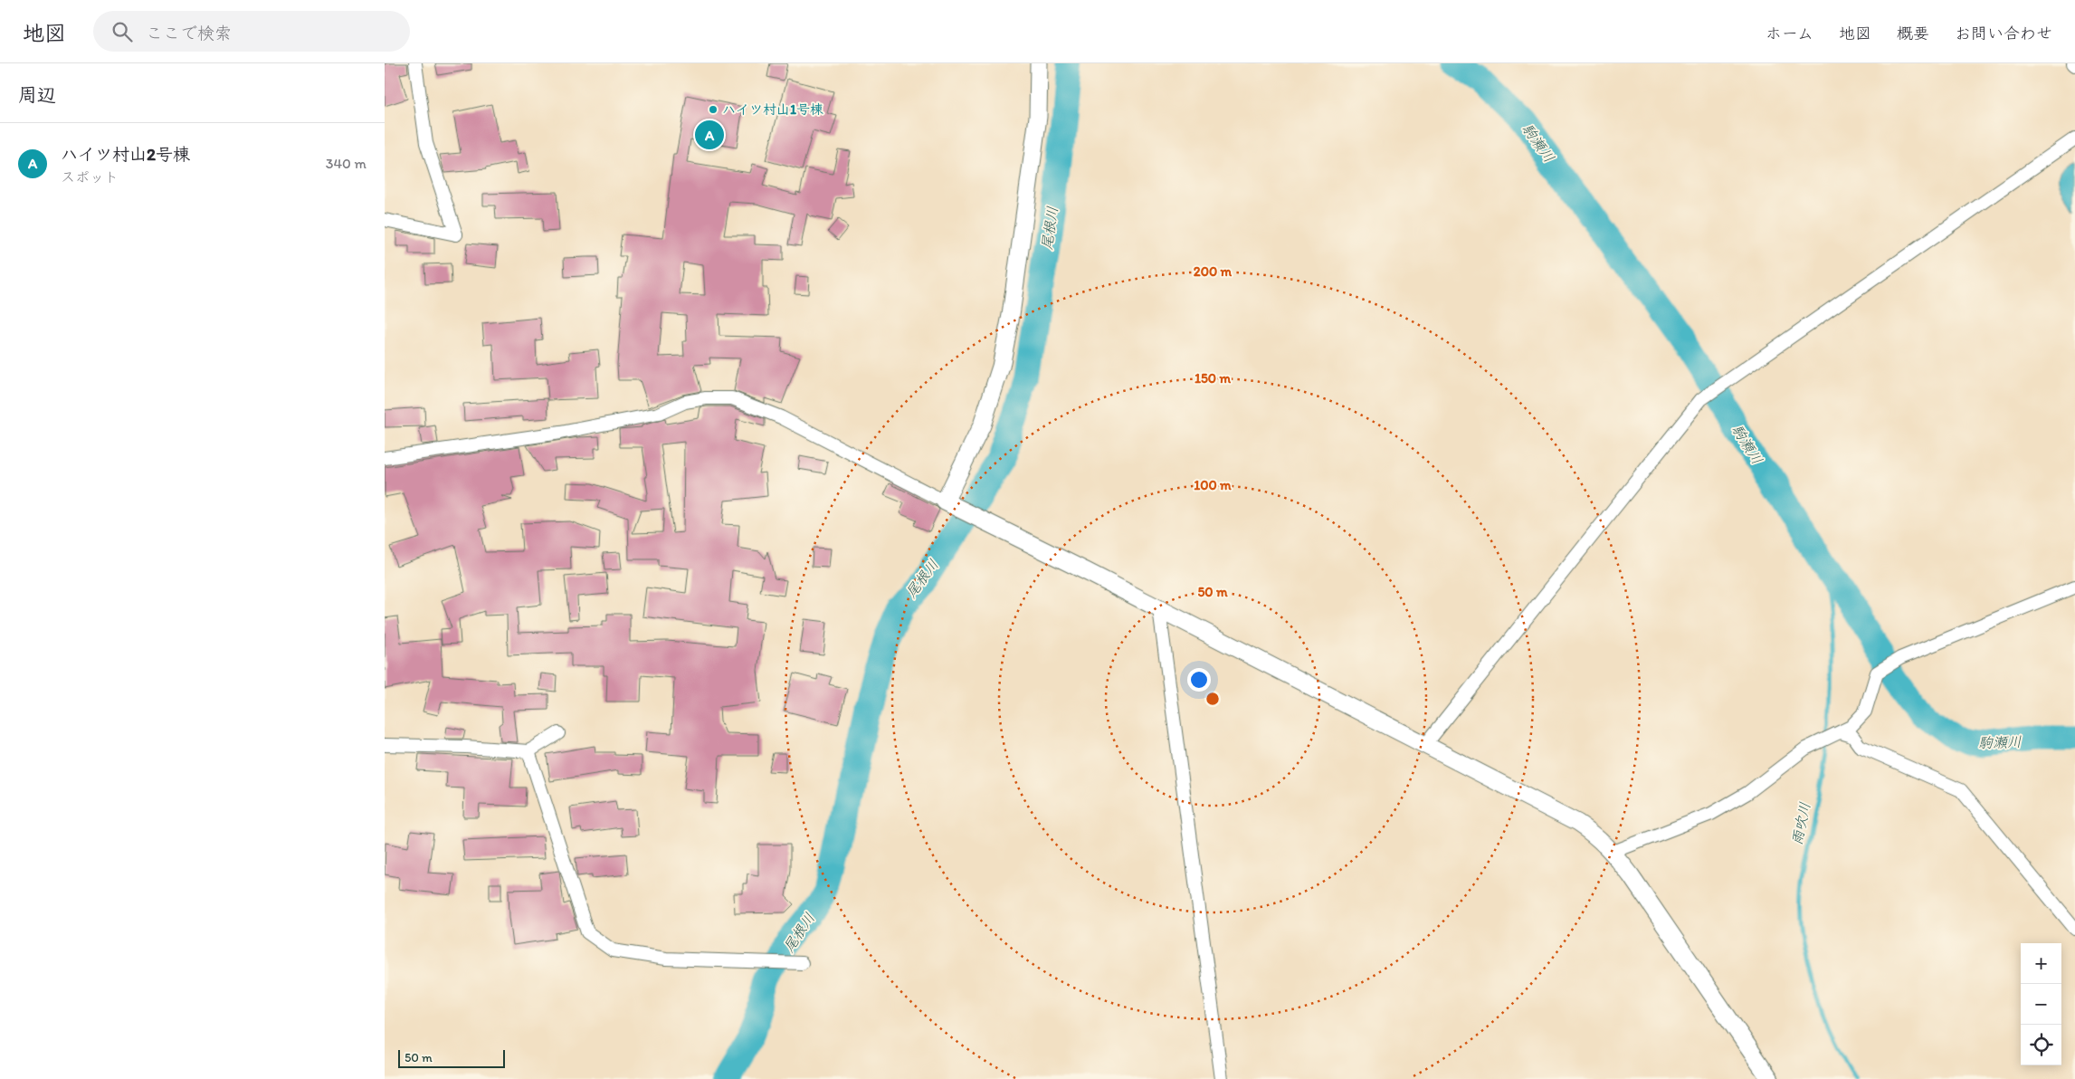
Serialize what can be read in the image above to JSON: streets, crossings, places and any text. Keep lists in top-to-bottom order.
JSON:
{
  "water": ["駒瀬川", "尾根川", "雨吹川"],
  "places": ["ハイツ村山1号棟"],
  "scale_bar": "50 m",
  "page": {
    "header": "地図",
    "search": "ここで検索",
    "nav": [
      "ホーム",
      "地図",
      "概要",
      "お問い合わせ"
    ],
    "heading": "周辺",
    "pins": "A",
    "list": [
      {
        "mark": "A",
        "name": "ハイツ村山2号棟",
        "note": "スポット",
        "value": "340 m"
      }
    ],
    "map_buttons": ["+", "−"],
    "scale": "50 m"
  },
  "rings": [
    "200 m",
    "150 m",
    "100 m",
    "50 m"
  ]
}
